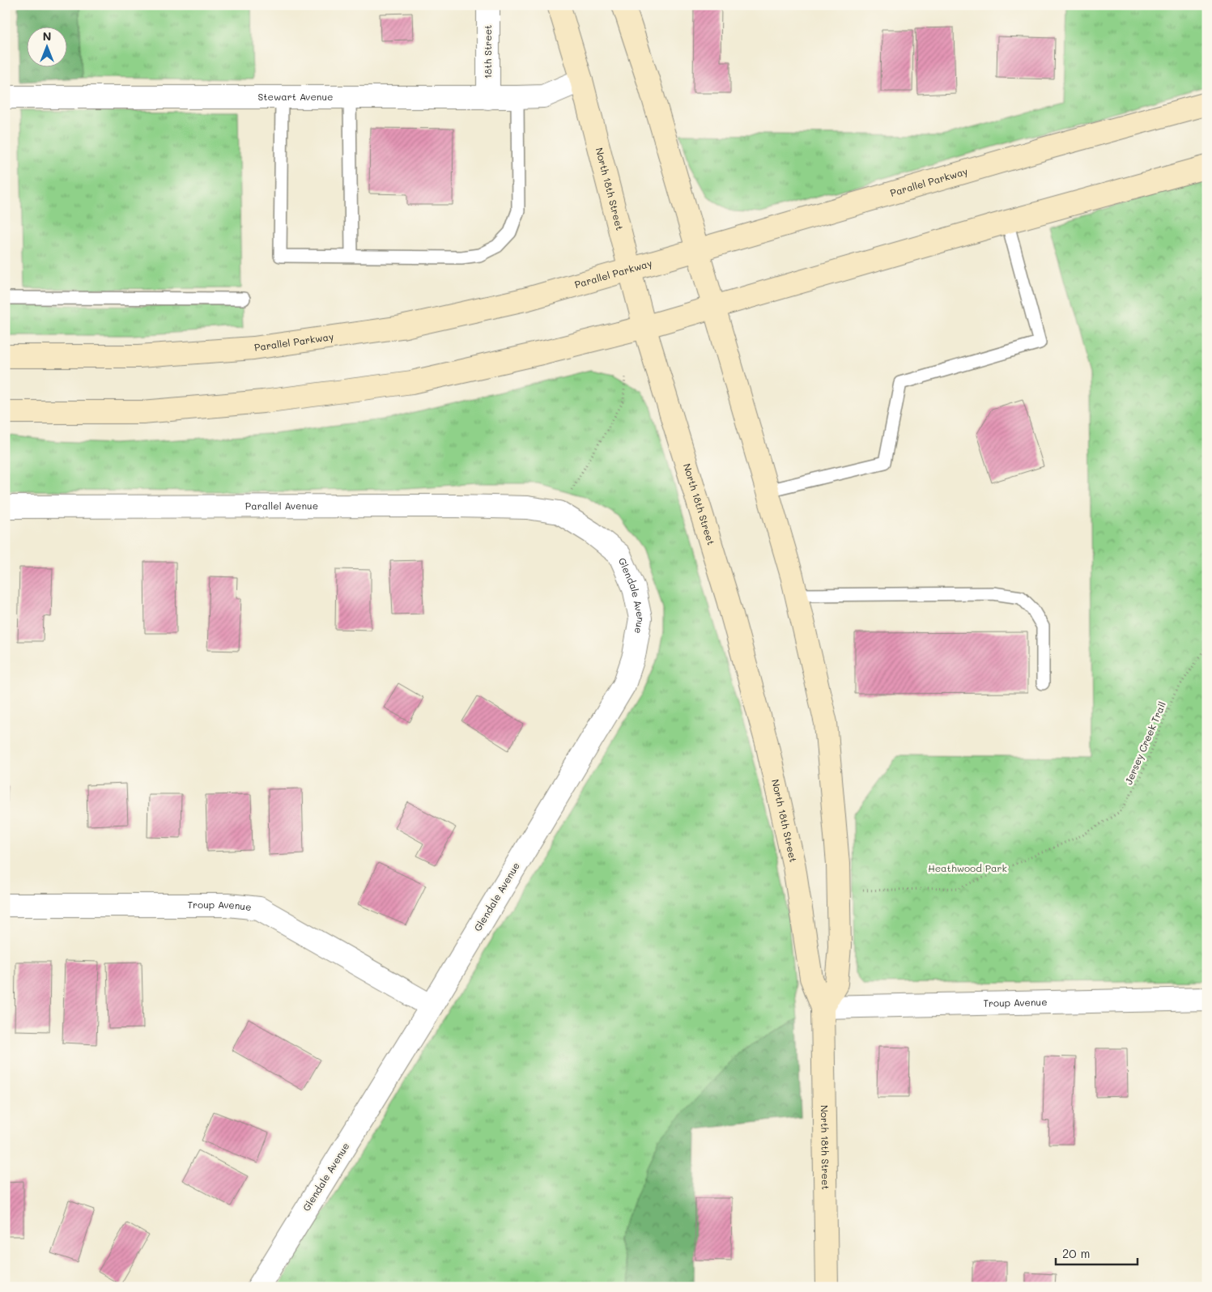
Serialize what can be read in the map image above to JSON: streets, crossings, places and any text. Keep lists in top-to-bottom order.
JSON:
{
  "streets": {
    "main road": ["Parallel Parkway", "North 18th Street"],
    "street": [
      "18th Street",
      "Stewart Avenue",
      "Parallel Avenue",
      "Glendale Avenue",
      "Troup Avenue"
    ],
    "path": ["Jersey Creek Trail"]
  },
  "crossings": [
    ["18th Street", "Stewart Avenue"],
    ["Stewart Avenue", "North 18th Street"],
    ["Parallel Parkway", "North 18th Street"],
    ["North 18th Street", "Troup Avenue"],
    ["Parallel Avenue", "Glendale Avenue"],
    ["Glendale Avenue", "Troup Avenue"]
  ],
  "parks": ["Heathwood Park"],
  "scale_bar": "20 m",
  "north": "top"
}
